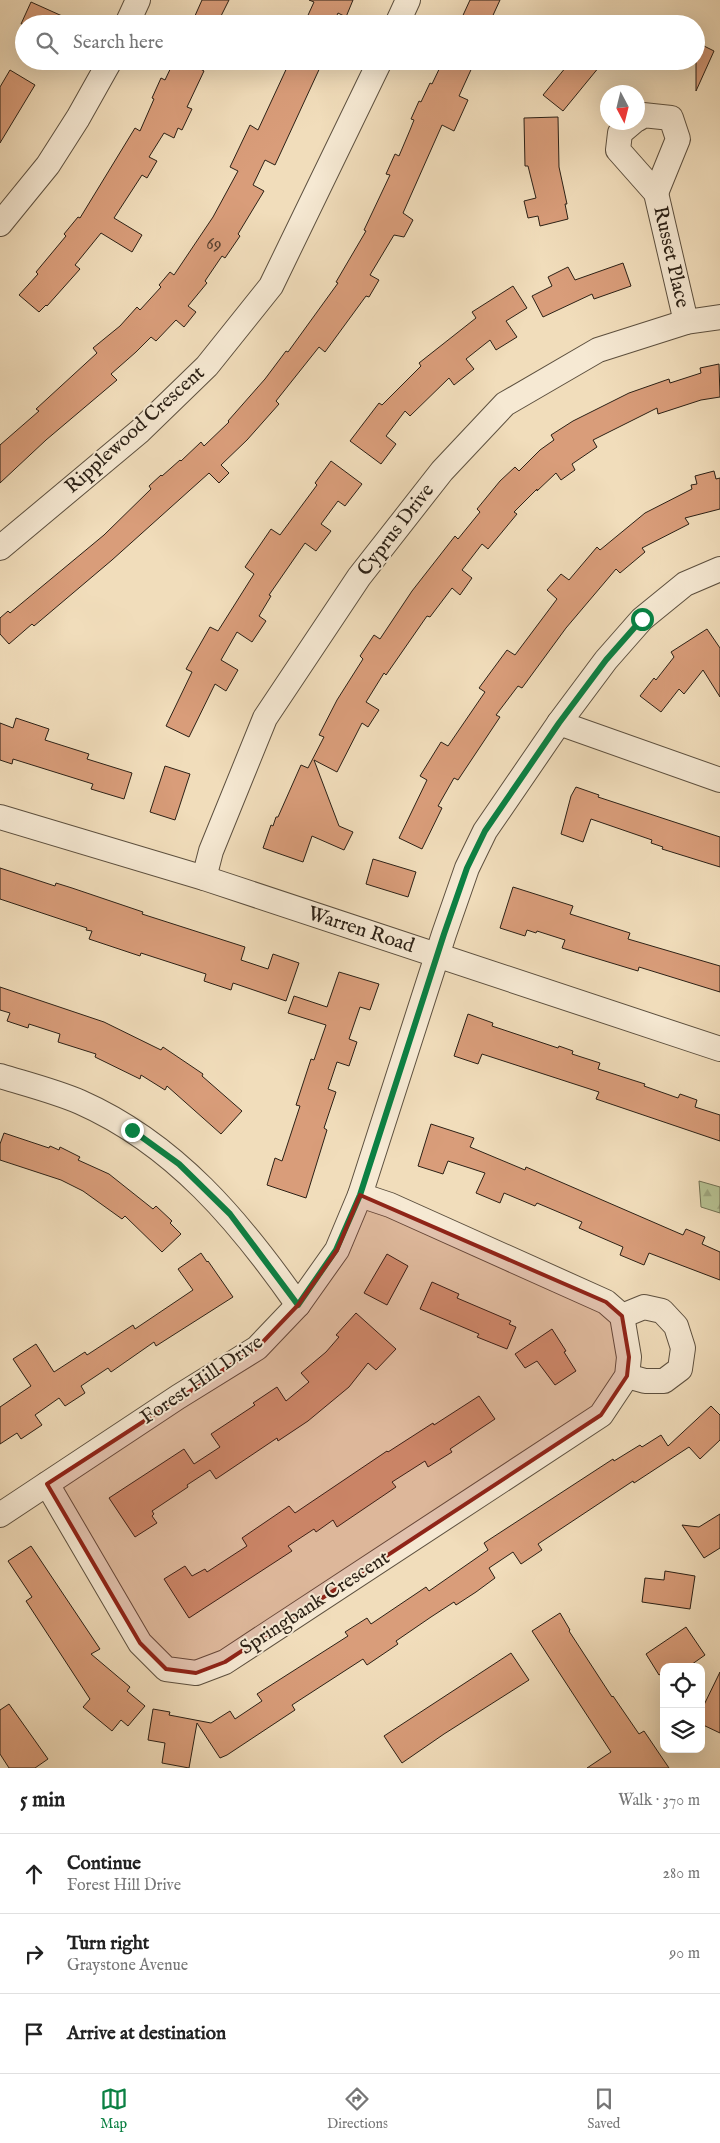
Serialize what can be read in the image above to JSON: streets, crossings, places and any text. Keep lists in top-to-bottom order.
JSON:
{
  "streets": {
    "street": [
      "Russet Place",
      "Ripplewood Crescent",
      "Cyprus Drive",
      "Warren Road",
      "Forest Hill Drive",
      "Springbank Crescent"
    ]
  },
  "crossings": [
    ["Russet Place", "Cyprus Drive"],
    ["Cyprus Drive", "Warren Road"],
    ["Warren Road", "Forest Hill Drive"],
    ["Forest Hill Drive", "Springbank Crescent"]
  ],
  "house_numbers": ["69"],
  "north": "bottom",
  "page": {
    "search": "Search here",
    "heading": ["5 min", "Walk · 370 m"],
    "list": [
      ["Continue", "Forest Hill Drive", "280 m"],
      ["Turn right", "Graystone Avenue", "90 m"],
      "Arrive at destination"
    ],
    "nav": ["Map", "Directions", "Saved"]
  }
}
